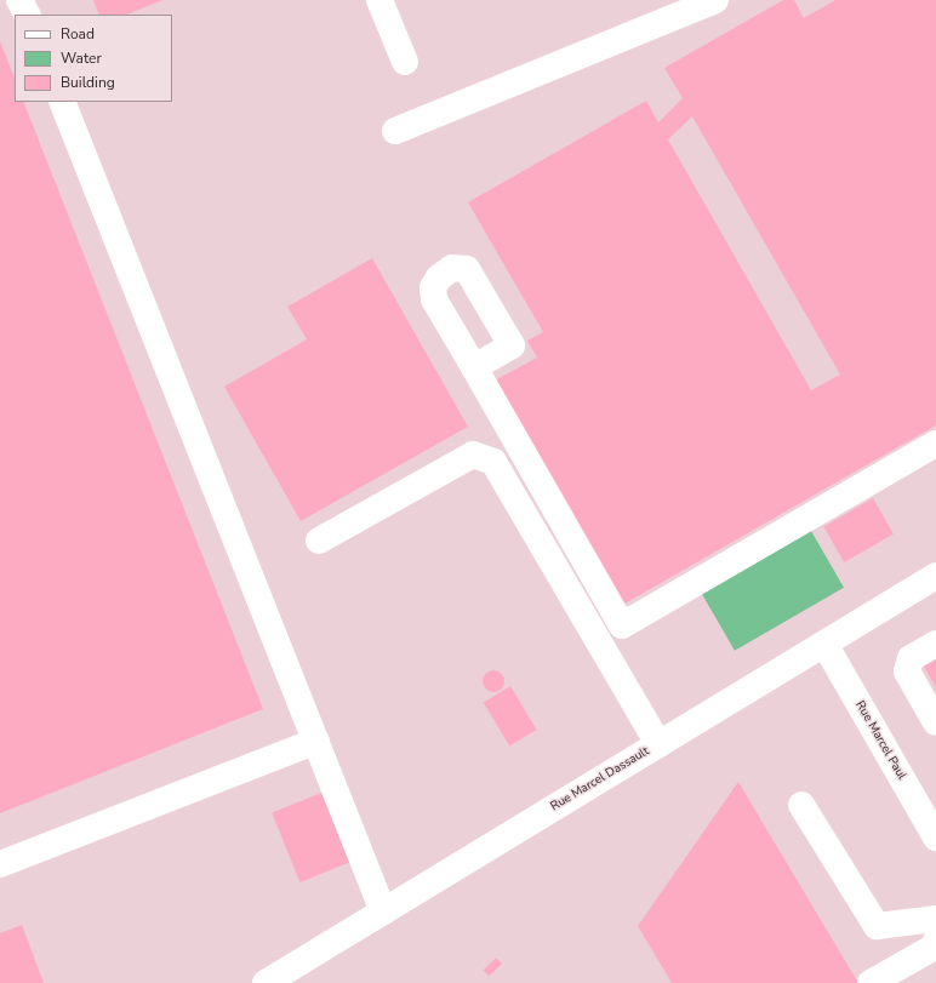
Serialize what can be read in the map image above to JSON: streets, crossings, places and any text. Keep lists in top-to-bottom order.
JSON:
{
  "streets": {
    "street": ["Rue Marcel Paul", "Rue Marcel Dassault"]
  },
  "crossings": [
    ["Rue Marcel Paul", "Rue Marcel Dassault"]
  ],
  "legend": ["Road", "Water", "Building"]
}
